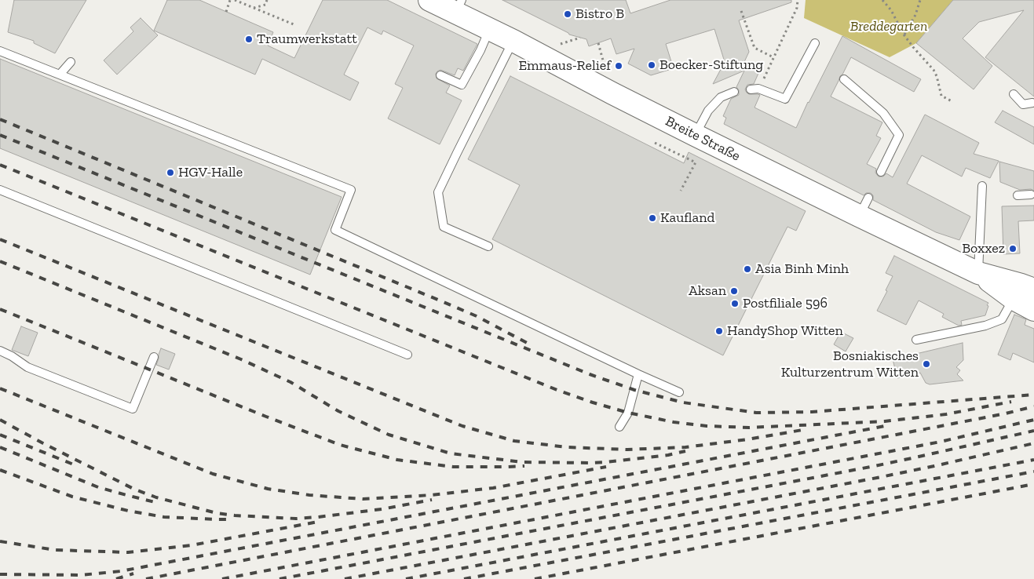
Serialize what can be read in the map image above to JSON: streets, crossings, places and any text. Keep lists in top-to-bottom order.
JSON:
{
  "streets": {
    "street": ["Breite Straße"]
  },
  "parks": ["Breddegarten"],
  "places": [
    "Bistro B",
    "Traumwerkstatt",
    "Boecker-Stiftung",
    "Emmaus-Relief",
    "HGV-Halle",
    "Kaufland",
    "Boxxez",
    "Asia Binh Minh",
    "Aksan",
    "Postfiliale 596",
    "HandyShop Witten",
    "Bosniakisches Kulturzentrum Witten"
  ]
}
